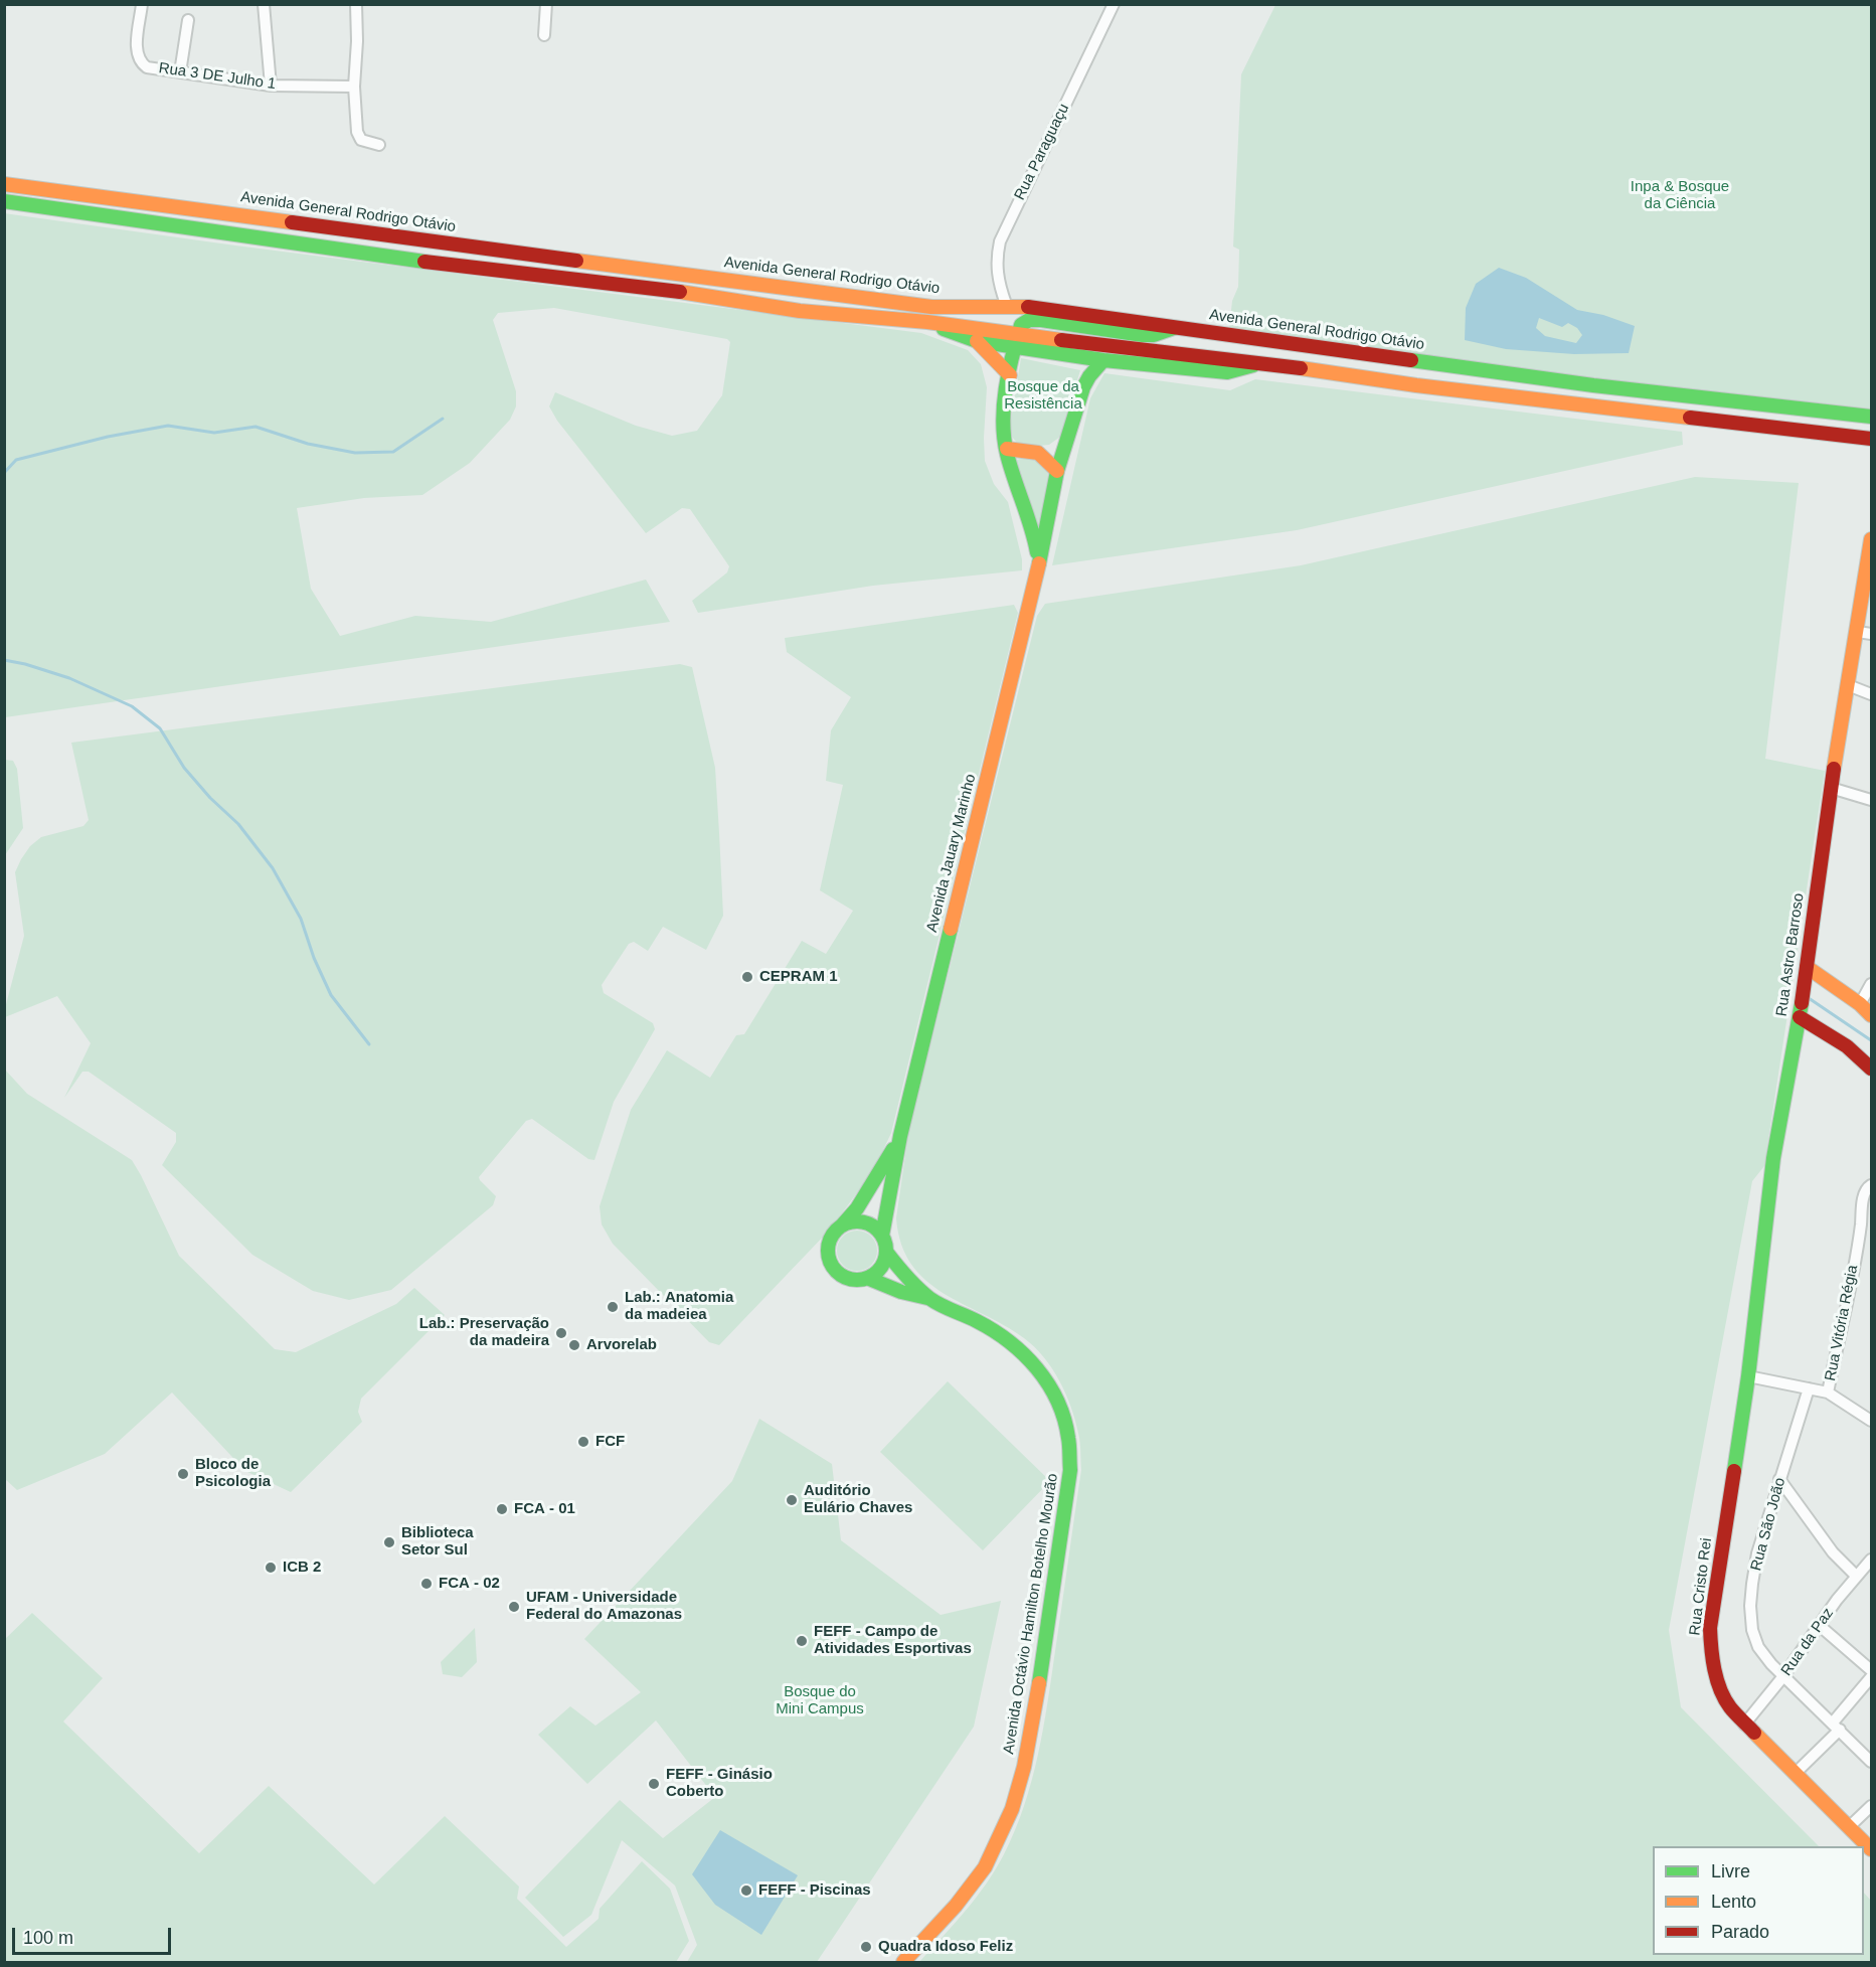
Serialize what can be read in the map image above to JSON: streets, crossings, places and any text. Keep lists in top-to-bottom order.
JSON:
{
  "streets": {
    "street": [
      "Rua 3 DE Julho 1",
      "Rua Paraguaçu",
      "Avenida General Rodrigo Otávio",
      "Avenida Jauary Marinho",
      "Rua Astro Barroso",
      "Rua Vitória Régia",
      "Rua São João",
      "Rua Cristo Rei",
      "Avenida Octávio Hamilton Botelho Mourão",
      "Rua da Paz"
    ]
  },
  "crossings": [
    ["Rua Paraguaçu", "Avenida General Rodrigo Otávio"],
    ["Avenida Jauary Marinho", "Avenida Octávio Hamilton Botelho Mourão"],
    ["Rua Astro Barroso", "Rua Cristo Rei"],
    ["Rua São João", "Rua da Paz"],
    ["Rua Cristo Rei", "Rua da Paz"]
  ],
  "parks": ["Inpa & Bosque da Ciência", "Bosque da Resistência", "Bosque do Mini Campus"],
  "places": [
    "CEPRAM 1",
    "Lab.: Anatomia da madeiea",
    "Lab.: Preservação da madeira",
    "Arvorelab",
    "FCF",
    "Bloco de Psicologia",
    "Auditório Eulário Chaves",
    "FCA - 01",
    "Biblioteca Setor Sul",
    "ICB 2",
    "FCA - 02",
    "UFAM - Universidade Federal do Amazonas",
    "FEFF - Campo de Atividades Esportivas",
    "FEFF - Ginásio Coberto",
    "FEFF - Piscinas",
    "Quadra Idoso Feliz"
  ],
  "legend": ["Livre", "Lento", "Parado"],
  "scale_bar": "100 m"
}
